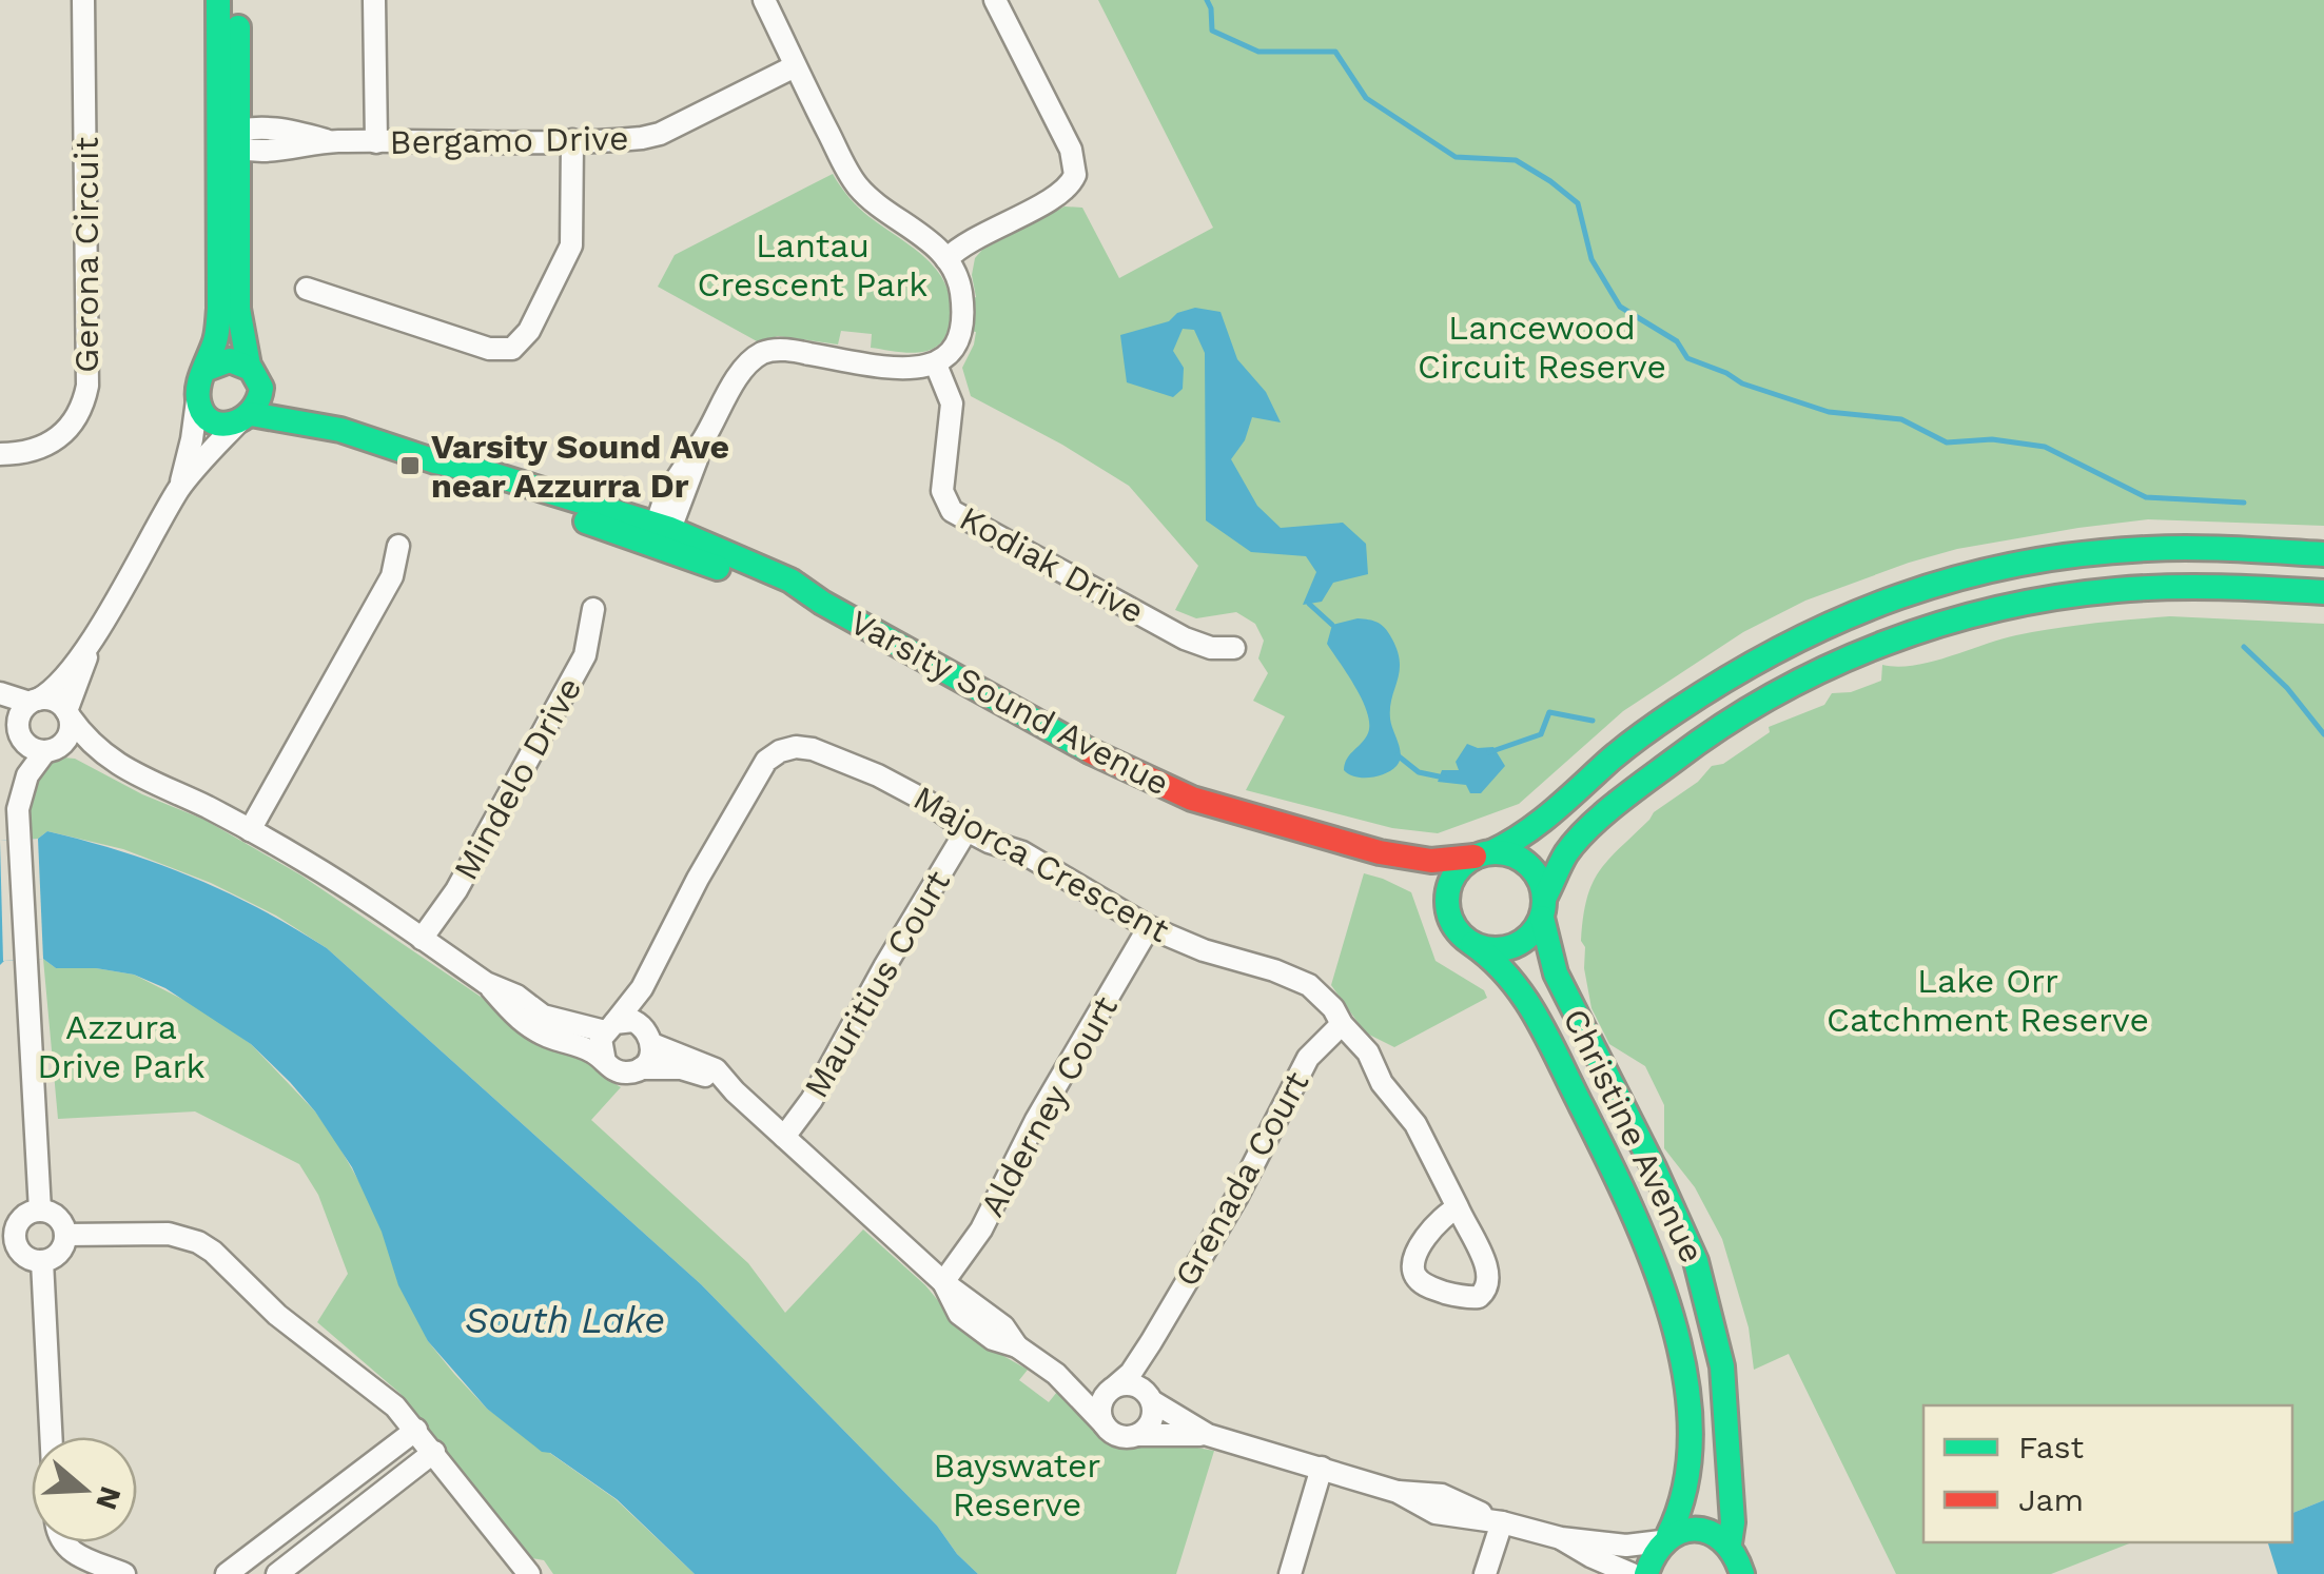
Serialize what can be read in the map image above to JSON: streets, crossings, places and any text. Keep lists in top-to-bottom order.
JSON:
{
  "streets": {
    "main road": ["Varsity Sound Avenue", "Christine Avenue"],
    "street": [
      "Bergamo Drive",
      "Gerona Circuit",
      "Kodiak Drive",
      "Mindelo Drive",
      "Majorca Crescent",
      "Mauritius Court",
      "Alderney Court",
      "Grenada Court"
    ]
  },
  "crossings": [
    ["Varsity Sound Avenue", "Christine Avenue"],
    ["Majorca Crescent", "Mauritius Court"],
    ["Majorca Crescent", "Alderney Court"],
    ["Majorca Crescent", "Grenada Court"]
  ],
  "water": ["South Lake"],
  "parks": [
    "Lantau Crescent Park",
    "Lancewood Circuit Reserve",
    "Lake Orr Catchment Reserve",
    "Azzura Drive Park",
    "Bayswater Reserve"
  ],
  "places": {
    "transit": ["Varsity Sound Ave near Azzurra Dr"]
  },
  "legend": ["Fast", "Jam"],
  "north": "right"
}
